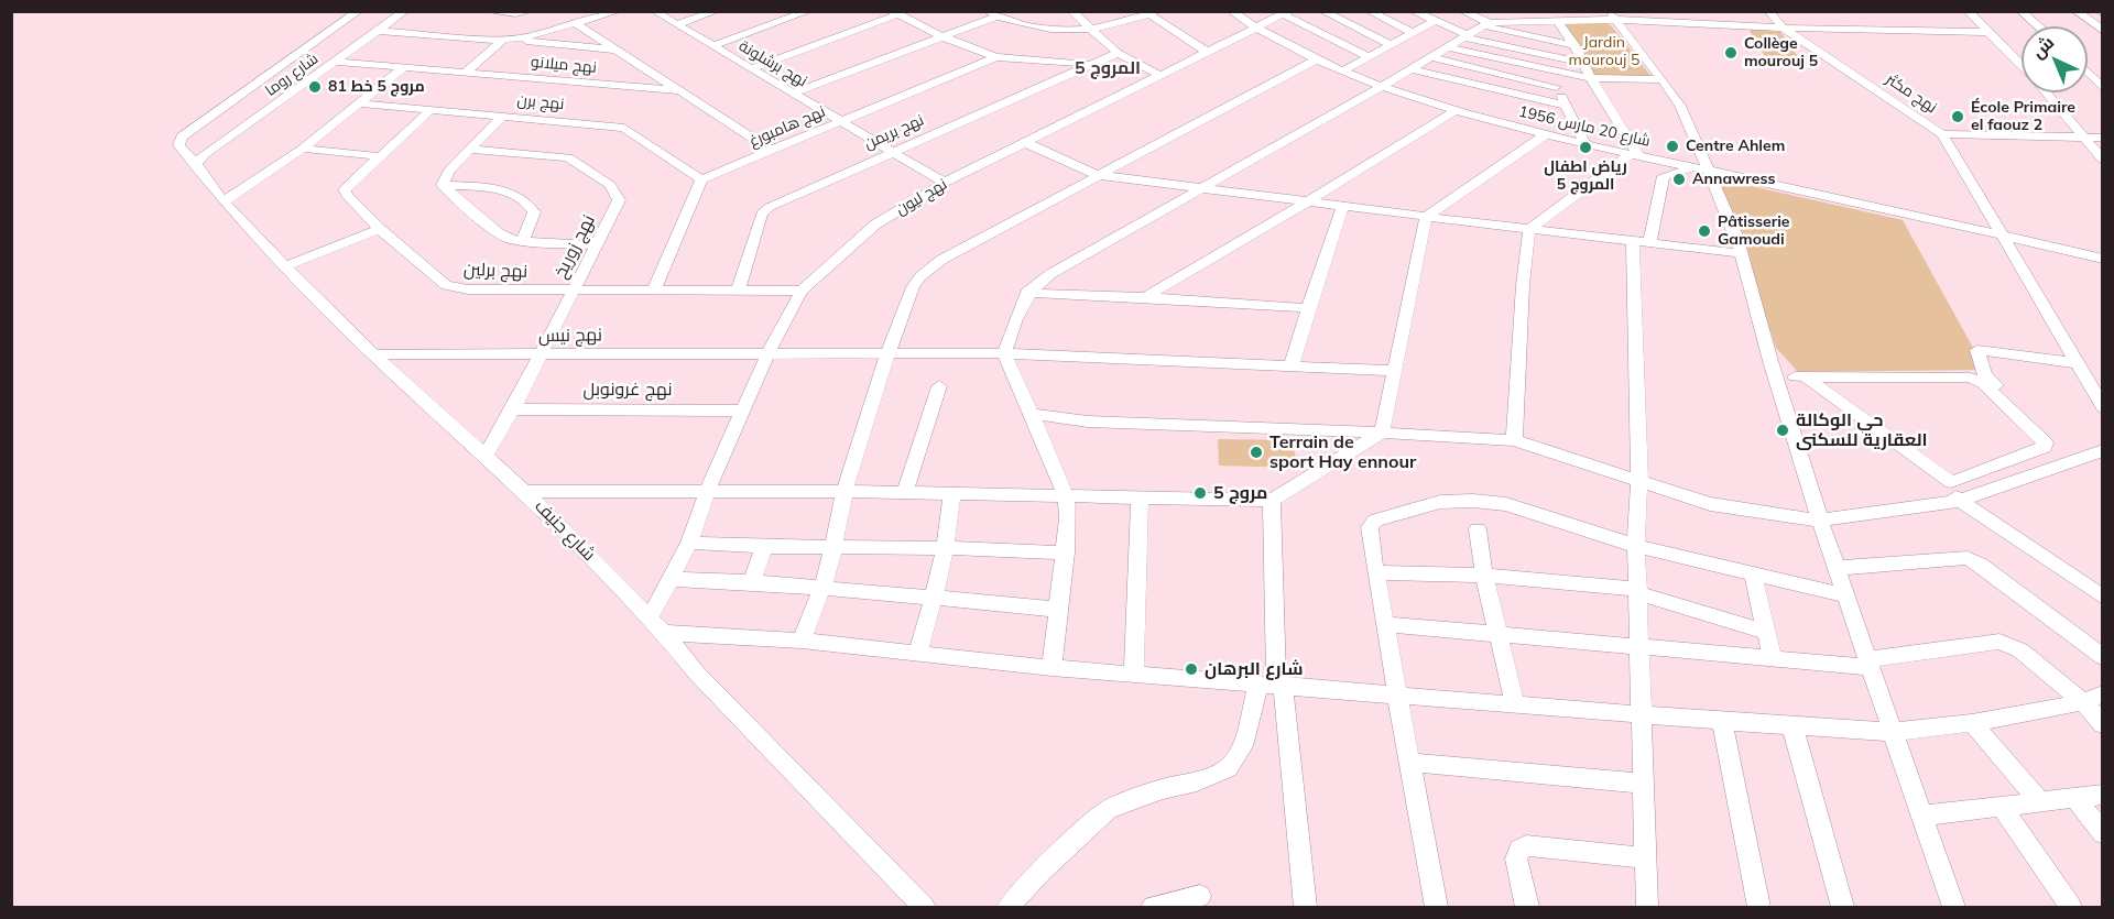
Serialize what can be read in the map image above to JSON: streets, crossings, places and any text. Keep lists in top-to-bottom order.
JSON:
{
  "streets": {
    "street": [
      "نهج برشلونة",
      "نهج ميلانو",
      "شارع روما",
      "نهج مكثر",
      "نهج برن",
      "نهج هامبورغ",
      "شارع 20 مارس 1956",
      "نهج بريمن",
      "نهج ليون",
      "نهج زوريخ",
      "نهج برلين",
      "نهج نيس",
      "نهج غرونوبل",
      "شارع جنيف"
    ]
  },
  "crossings": [
    ["نهج برشلونة", "نهج هامبورغ"],
    ["نهج برشلونة", "نهج بريمن"],
    ["نهج برشلونة", "نهج ليون"],
    ["نهج ميلانو", "شارع روما"],
    ["نهج ميلانو", "نهج هامبورغ"],
    ["شارع روما", "شارع جنيف"],
    ["نهج مكثر", "شارع 20 مارس 1956"],
    ["نهج برن", "نهج هامبورغ"],
    ["نهج برن", "نهج برلين"],
    ["شارع 20 مارس 1956", "نهج ليون"],
    ["نهج بريمن", "نهج برلين"],
    ["نهج ليون", "نهج برلين"],
    ["نهج ليون", "نهج نيس"],
    ["نهج ليون", "نهج غرونوبل"],
    ["نهج ليون", "شارع جنيف"],
    ["نهج زوريخ", "نهج برلين"],
    ["نهج زوريخ", "نهج نيس"],
    ["نهج زوريخ", "نهج غرونوبل"],
    ["نهج زوريخ", "شارع جنيف"],
    ["نهج نيس", "شارع جنيف"]
  ],
  "districts": ["المروج 5"],
  "parks": ["Jardin mourouj 5"],
  "places": [
    "Collège mourouj 5",
    "مروج 5 خط 81",
    "École Primaire el faouz 2",
    "Centre Ahlem",
    "رياض اطفال المروج 5",
    "Annawress",
    "Pâtisserie Gamoudi",
    "حي الوكالة العقارية للسكنى",
    "Terrain de sport Hay ennour",
    "مروج 5",
    "شارع البرهان"
  ],
  "north": "top left"
}
